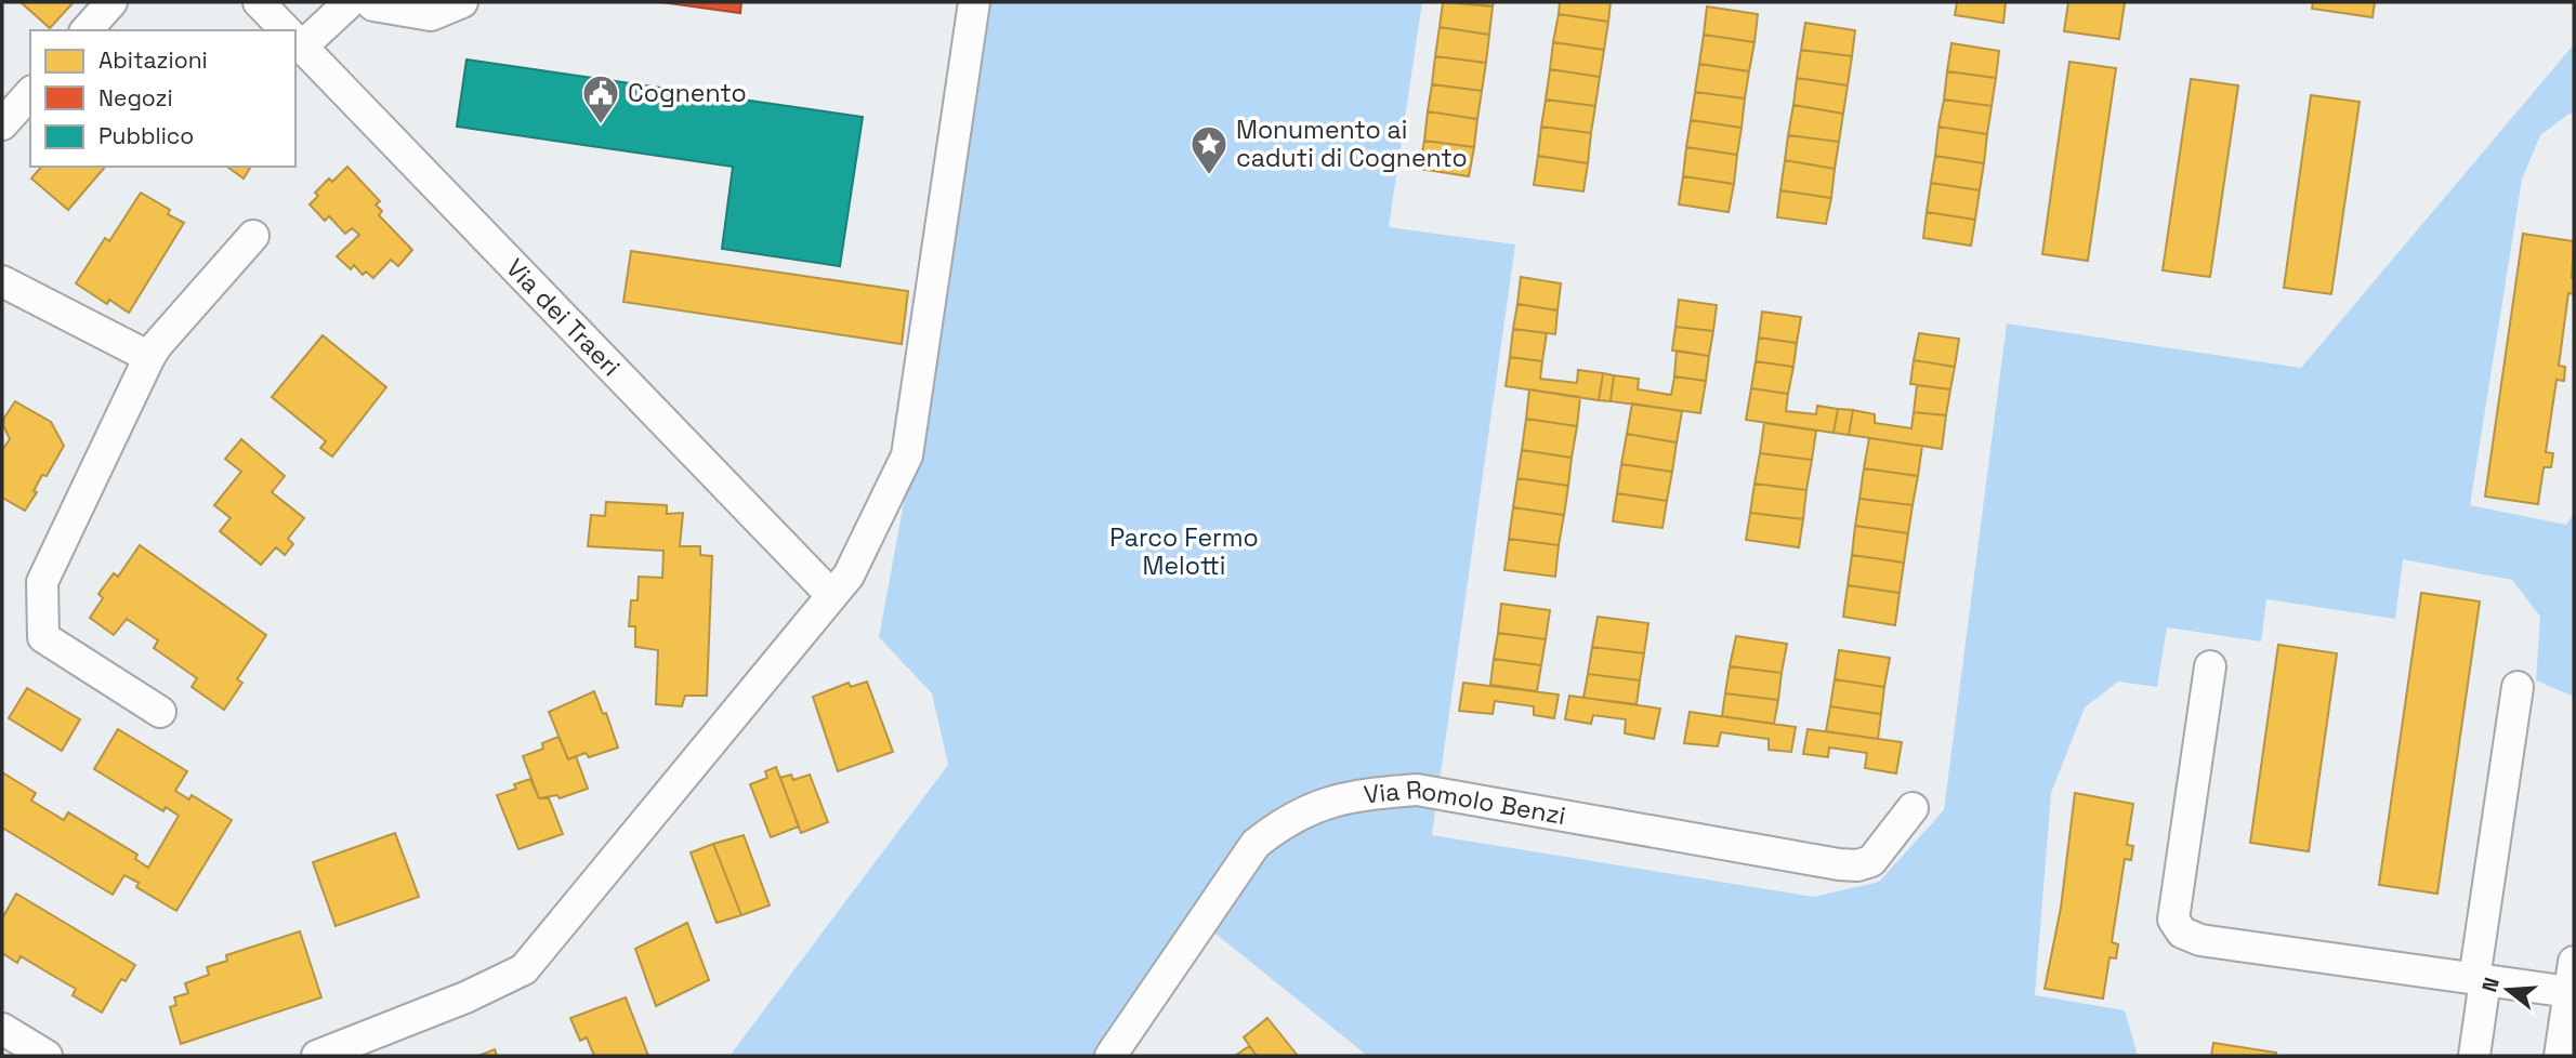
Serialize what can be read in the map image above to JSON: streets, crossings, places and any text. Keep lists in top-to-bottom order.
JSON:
{
  "streets": {
    "street": ["Via dei Traeri", "Via Romolo Benzi"]
  },
  "parks": ["Parco Fermo Melotti"],
  "places": {
    "public building": ["Cognento"],
    "place": ["Monumento ai caduti di Cognento"]
  },
  "legend": ["Abitazioni", "Negozi", "Pubblico"],
  "north": "left"
}
